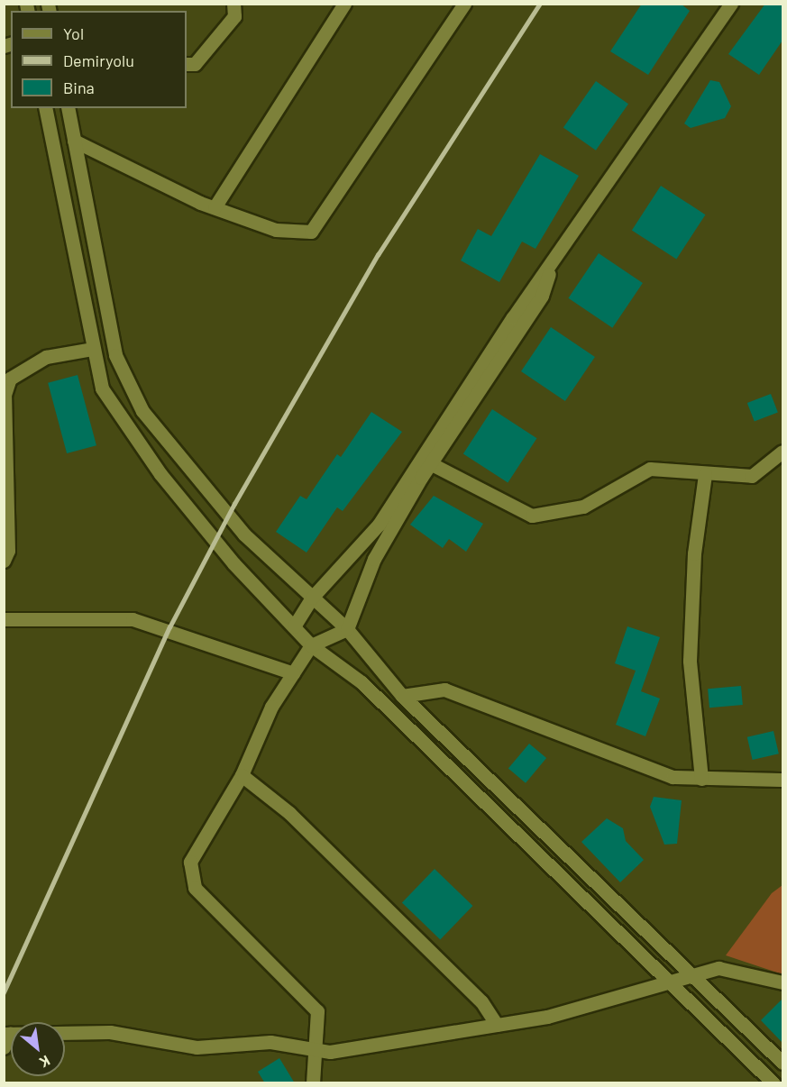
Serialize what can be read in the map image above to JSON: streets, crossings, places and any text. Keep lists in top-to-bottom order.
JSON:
{
  "legend": ["Yol", "Demiryolu", "Bina"],
  "north": "bottom right"
}
